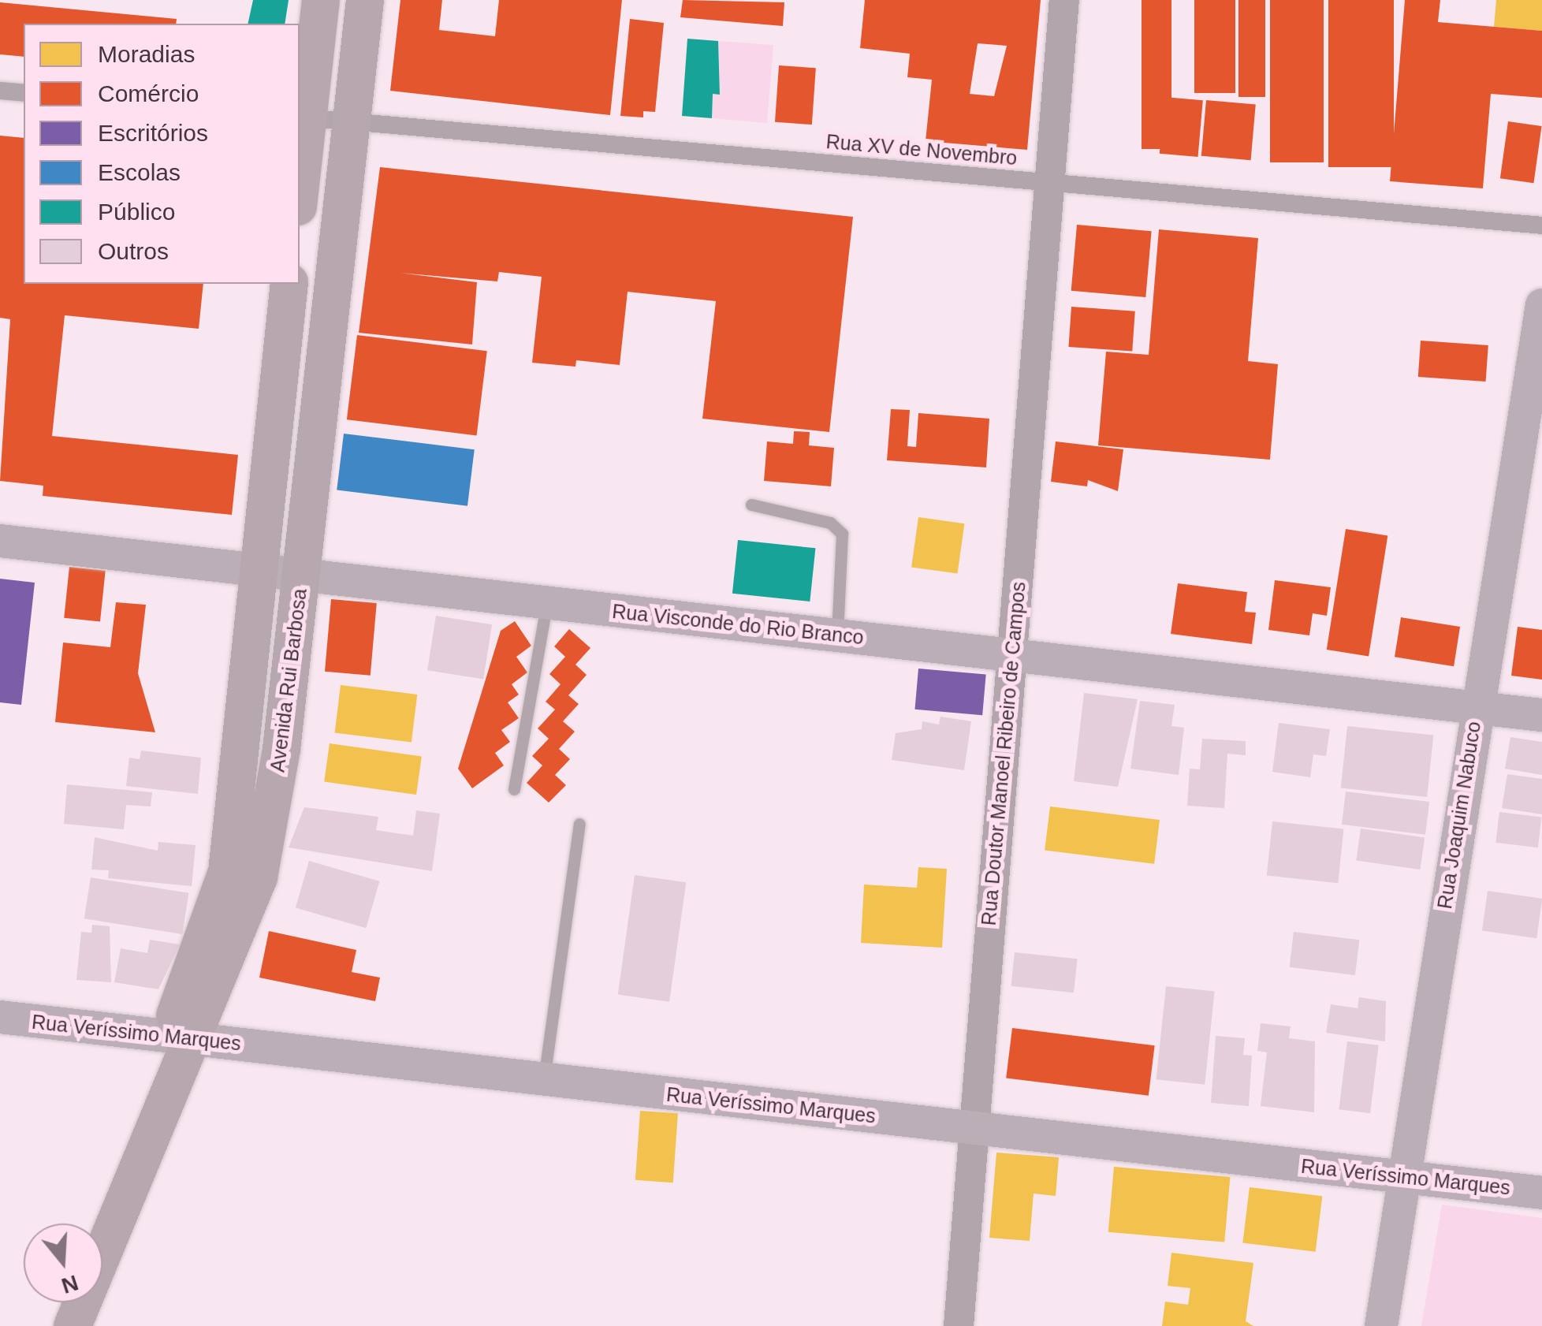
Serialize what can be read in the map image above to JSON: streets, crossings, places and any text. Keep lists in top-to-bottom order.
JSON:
{
  "streets": {
    "main road": [
      "Rua Visconde do Rio Branco",
      "Avenida Rui Barbosa",
      "Rua Joaquim Nabuco",
      "Rua Veríssimo Marques"
    ],
    "street": ["Rua XV de Novembro", "Rua Doutor Manoel Ribeiro de Campos"]
  },
  "crossings": [
    ["Rua XV de Novembro", "Avenida Rui Barbosa"],
    ["Rua XV de Novembro", "Rua Doutor Manoel Ribeiro de Campos"],
    ["Rua Visconde do Rio Branco", "Avenida Rui Barbosa"],
    ["Rua Visconde do Rio Branco", "Rua Doutor Manoel Ribeiro de Campos"],
    ["Rua Visconde do Rio Branco", "Rua Joaquim Nabuco"],
    ["Avenida Rui Barbosa", "Rua Veríssimo Marques"],
    ["Rua Doutor Manoel Ribeiro de Campos", "Rua Veríssimo Marques"],
    ["Rua Joaquim Nabuco", "Rua Veríssimo Marques"]
  ],
  "legend": [
    "Moradias",
    "Comércio",
    "Escritórios",
    "Escolas",
    "Público",
    "Outros"
  ],
  "north": "bottom"
}
